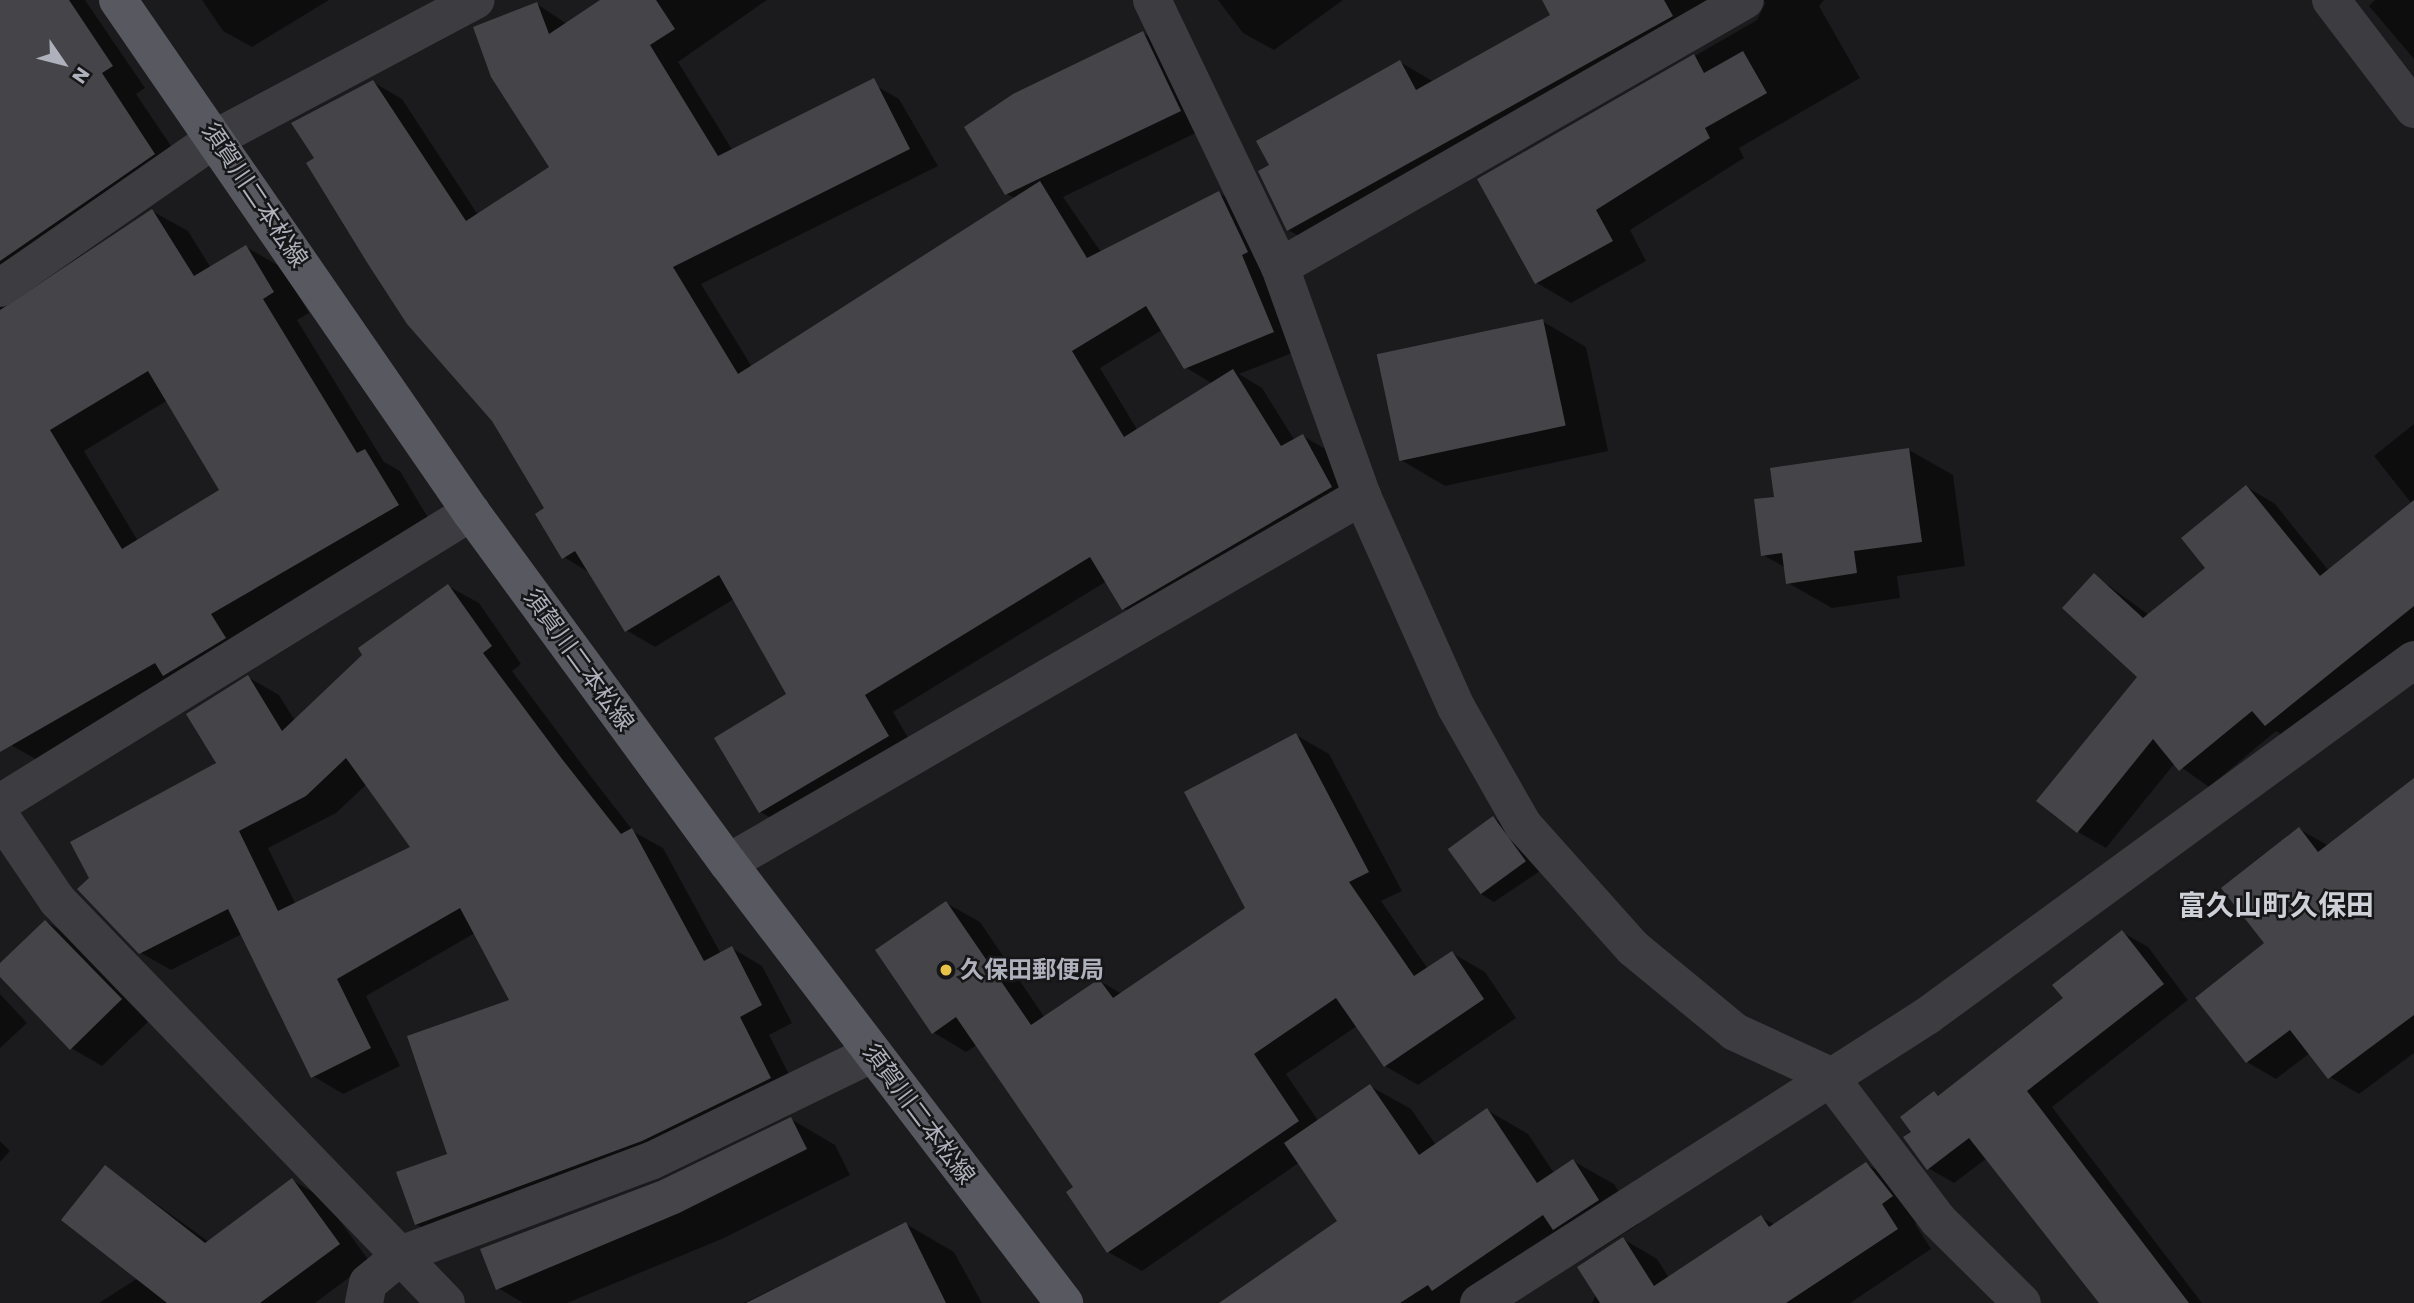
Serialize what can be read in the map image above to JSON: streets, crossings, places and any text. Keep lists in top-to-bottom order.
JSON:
{
  "streets": {
    "main road": ["須賀川二本松線"]
  },
  "districts": ["富久山町久保田"],
  "places": ["久保田郵便局"],
  "north": "bottom right"
}
